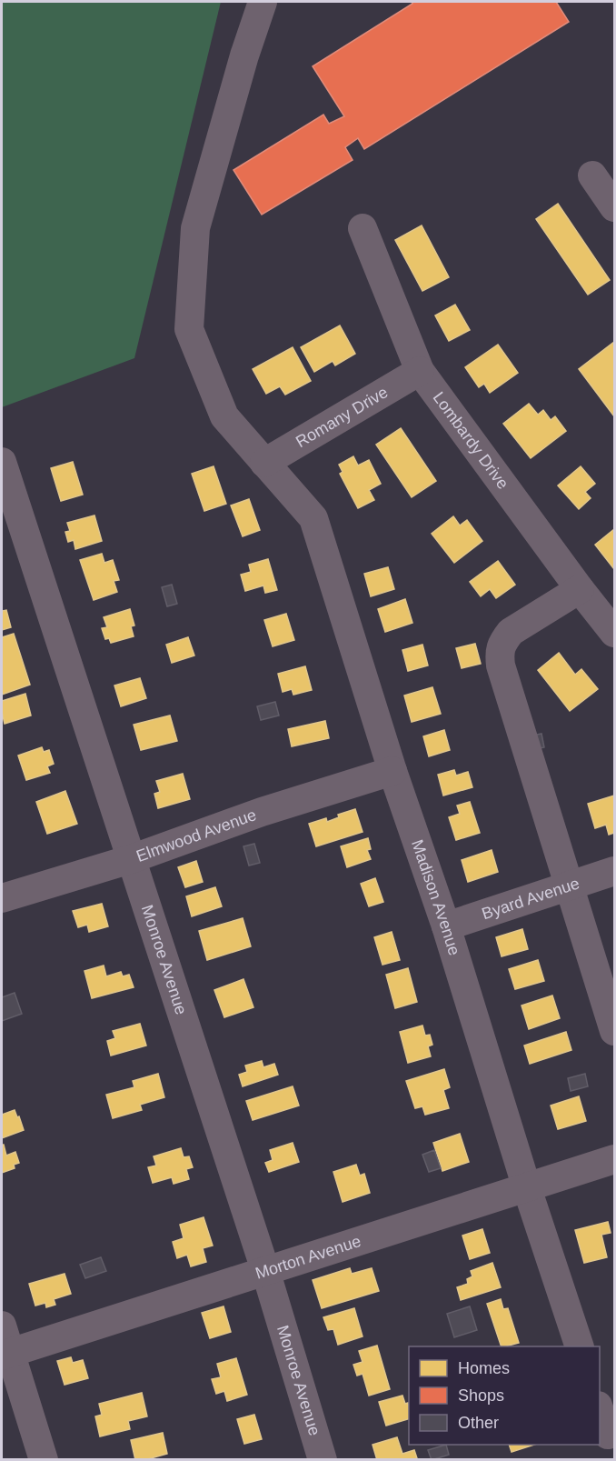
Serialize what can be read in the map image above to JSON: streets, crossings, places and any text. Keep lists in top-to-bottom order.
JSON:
{
  "streets": {
    "street": [
      "Romany Drive",
      "Lombardy Drive",
      "Elmwood Avenue",
      "Madison Avenue",
      "Byard Avenue",
      "Monroe Avenue",
      "Morton Avenue"
    ]
  },
  "crossings": [
    ["Romany Drive", "Lombardy Drive"],
    ["Romany Drive", "Madison Avenue"],
    ["Elmwood Avenue", "Madison Avenue"],
    ["Elmwood Avenue", "Monroe Avenue"],
    ["Madison Avenue", "Byard Avenue"],
    ["Madison Avenue", "Morton Avenue"],
    ["Monroe Avenue", "Morton Avenue"]
  ],
  "legend": ["Homes", "Shops", "Other"]
}
